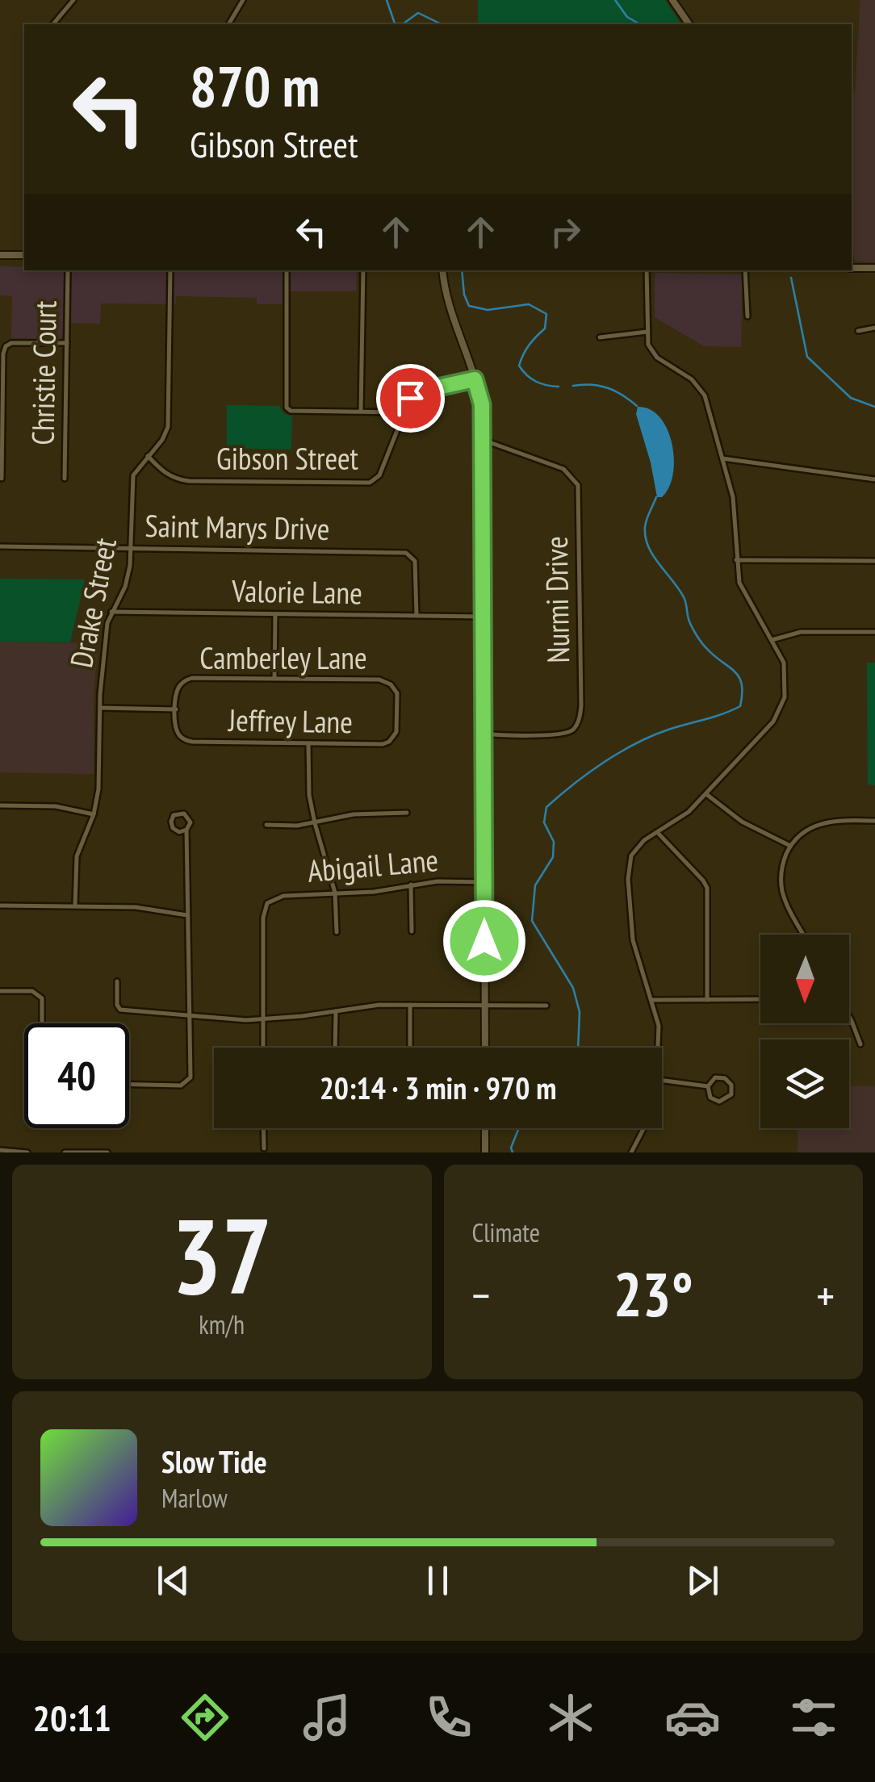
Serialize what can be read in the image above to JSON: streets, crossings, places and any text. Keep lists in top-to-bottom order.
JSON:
{
  "streets": {
    "street": [
      "Christie Court",
      "Gibson Street",
      "Saint Marys Drive",
      "Valorie Lane",
      "Nurmi Drive",
      "Drake Street",
      "Camberley Lane",
      "Jeffrey Lane",
      "Abigail Lane"
    ]
  },
  "crossings": [
    ["Gibson Street", "Drake Street"],
    ["Saint Marys Drive", "Valorie Lane"],
    ["Saint Marys Drive", "Drake Street"],
    ["Valorie Lane", "Drake Street"],
    ["Camberley Lane", "Jeffrey Lane"]
  ],
  "north": "bottom",
  "page": {
    "turn": ["870 m", "Gibson Street"],
    "limit": "40",
    "trip": "20:14 · 3 min · 970 m",
    "tile": [
      ["37", "km/h"],
      "Climate"
    ],
    "heat": ["−", "23°", "+"],
    "song": ["Slow Tide", "Marlow"],
    "tabs": "20:11"
  }
}
